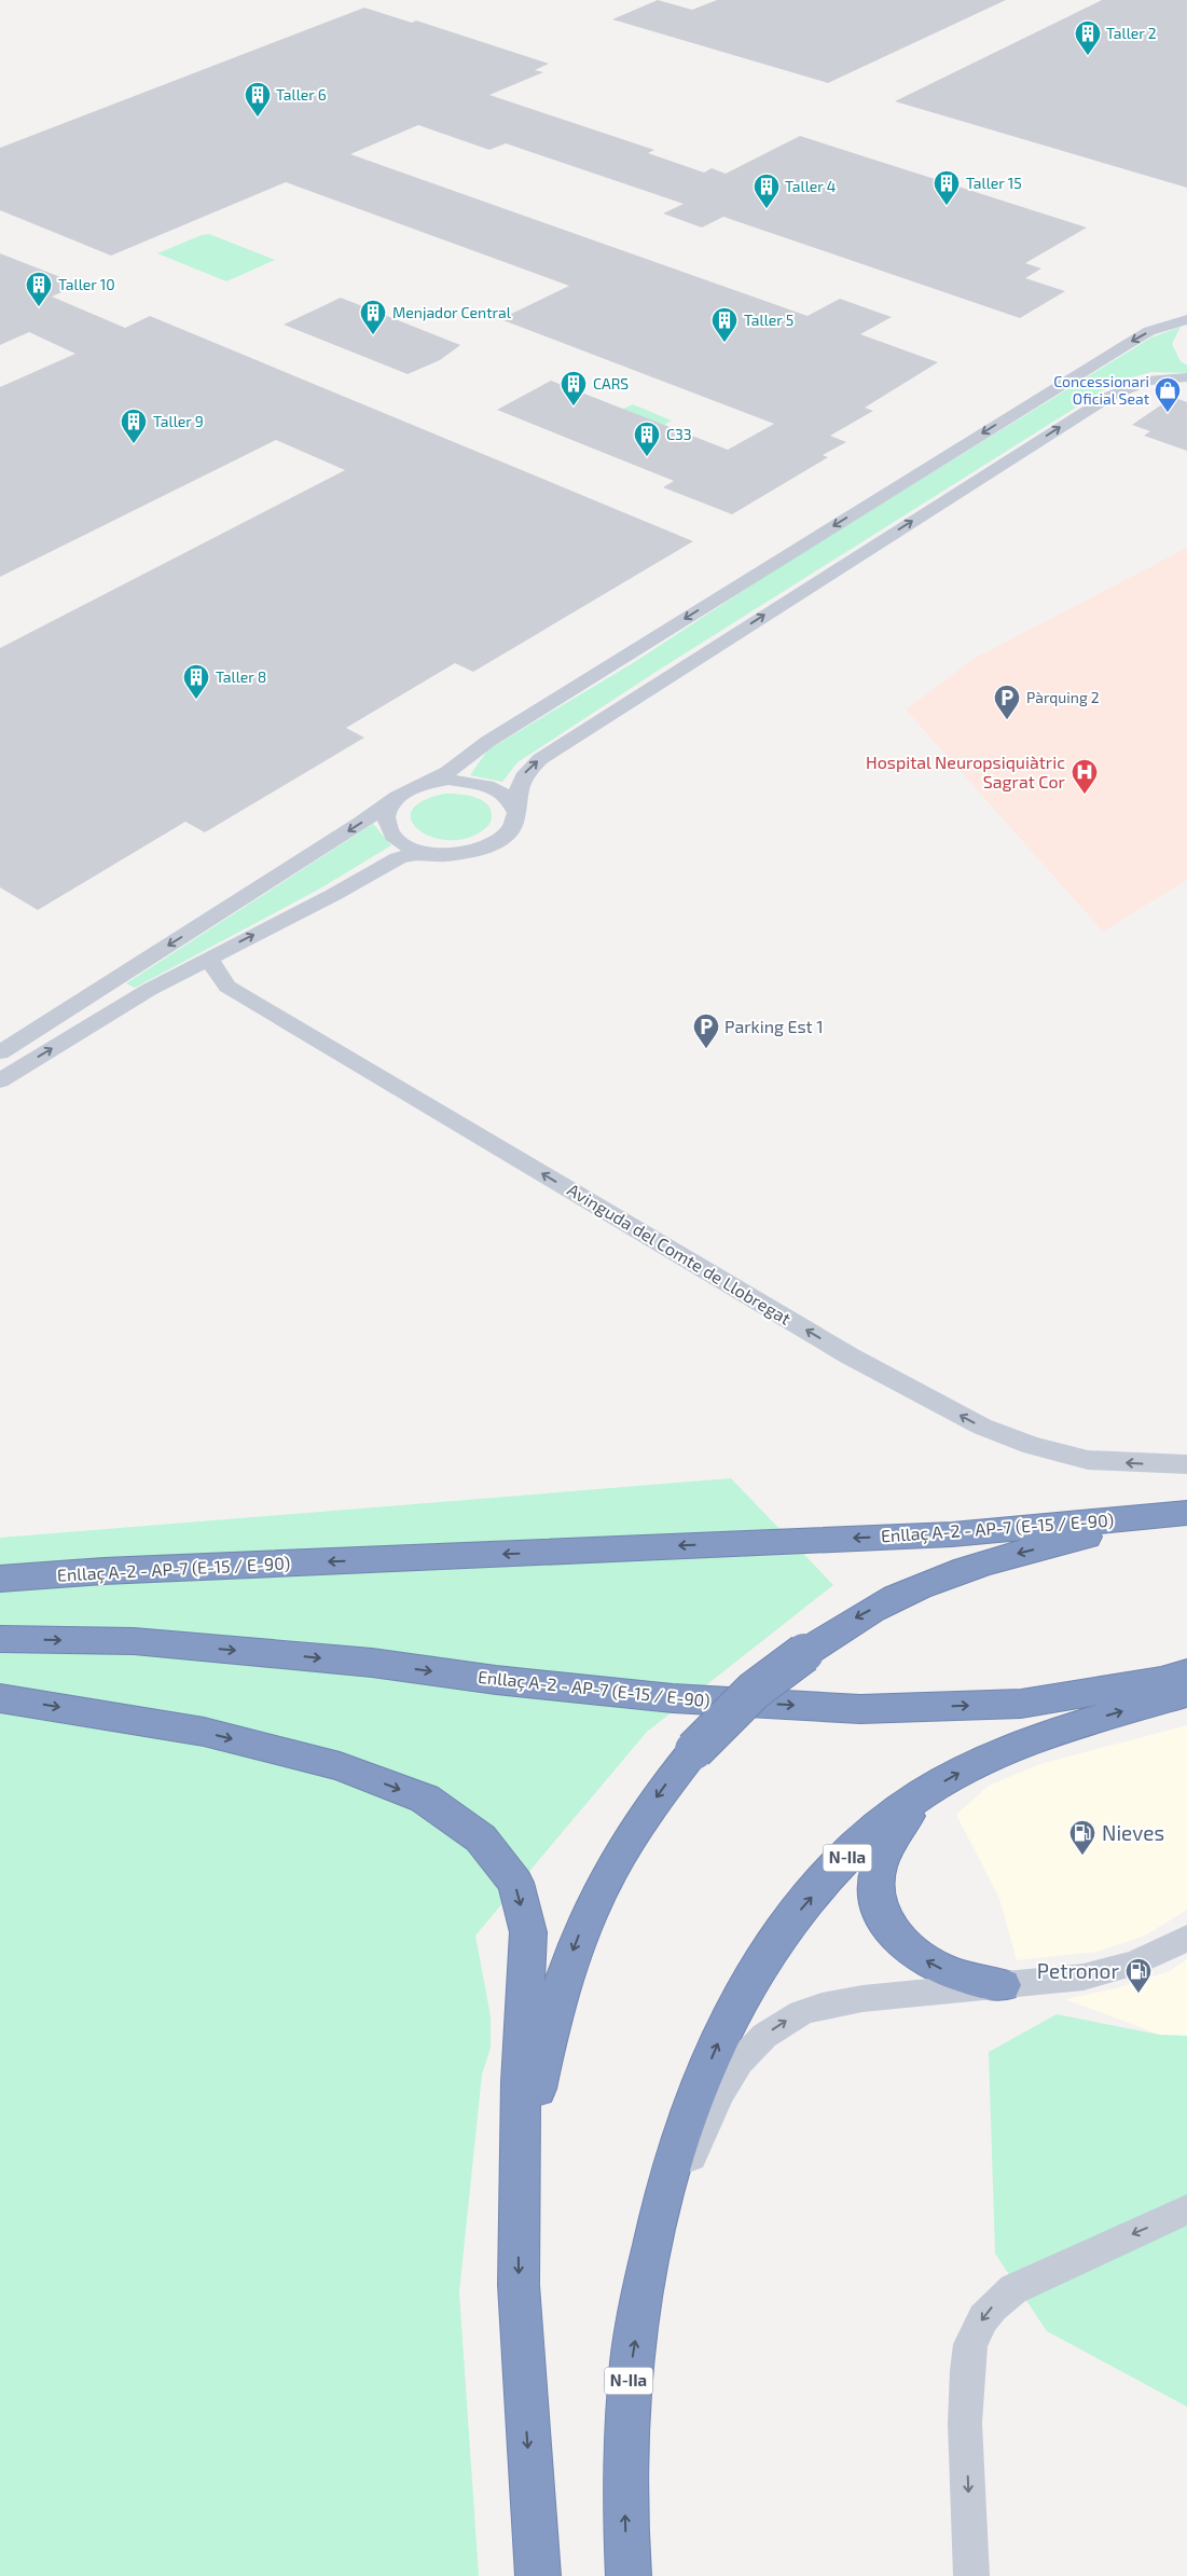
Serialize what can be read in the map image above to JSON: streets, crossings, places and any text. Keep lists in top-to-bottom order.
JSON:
{
  "streets": {
    "highway": ["Enllaç A-2 - AP-7 (E-15 / E-90)", "N-IIa"],
    "street": ["Avinguda del Comte de Llobregat"]
  },
  "one_way": ["Avinguda del Comte de Llobregat"],
  "places": {
    "building": [
      "Taller 2",
      "Taller 6",
      "Taller 15",
      "Taller 4",
      "Taller 10",
      "Menjador Central",
      "Taller 5",
      "CARS",
      "Taller 9",
      "C33",
      "Taller 8"
    ],
    "shop": ["Concessionari Oficial Seat"],
    "parking": ["Pàrquing 2", "Parking Est 1"],
    "hospital": ["Hospital Neuropsiquiàtric Sagrat Cor"],
    "fuel station": ["Nieves", "Petronor"]
  }
}
